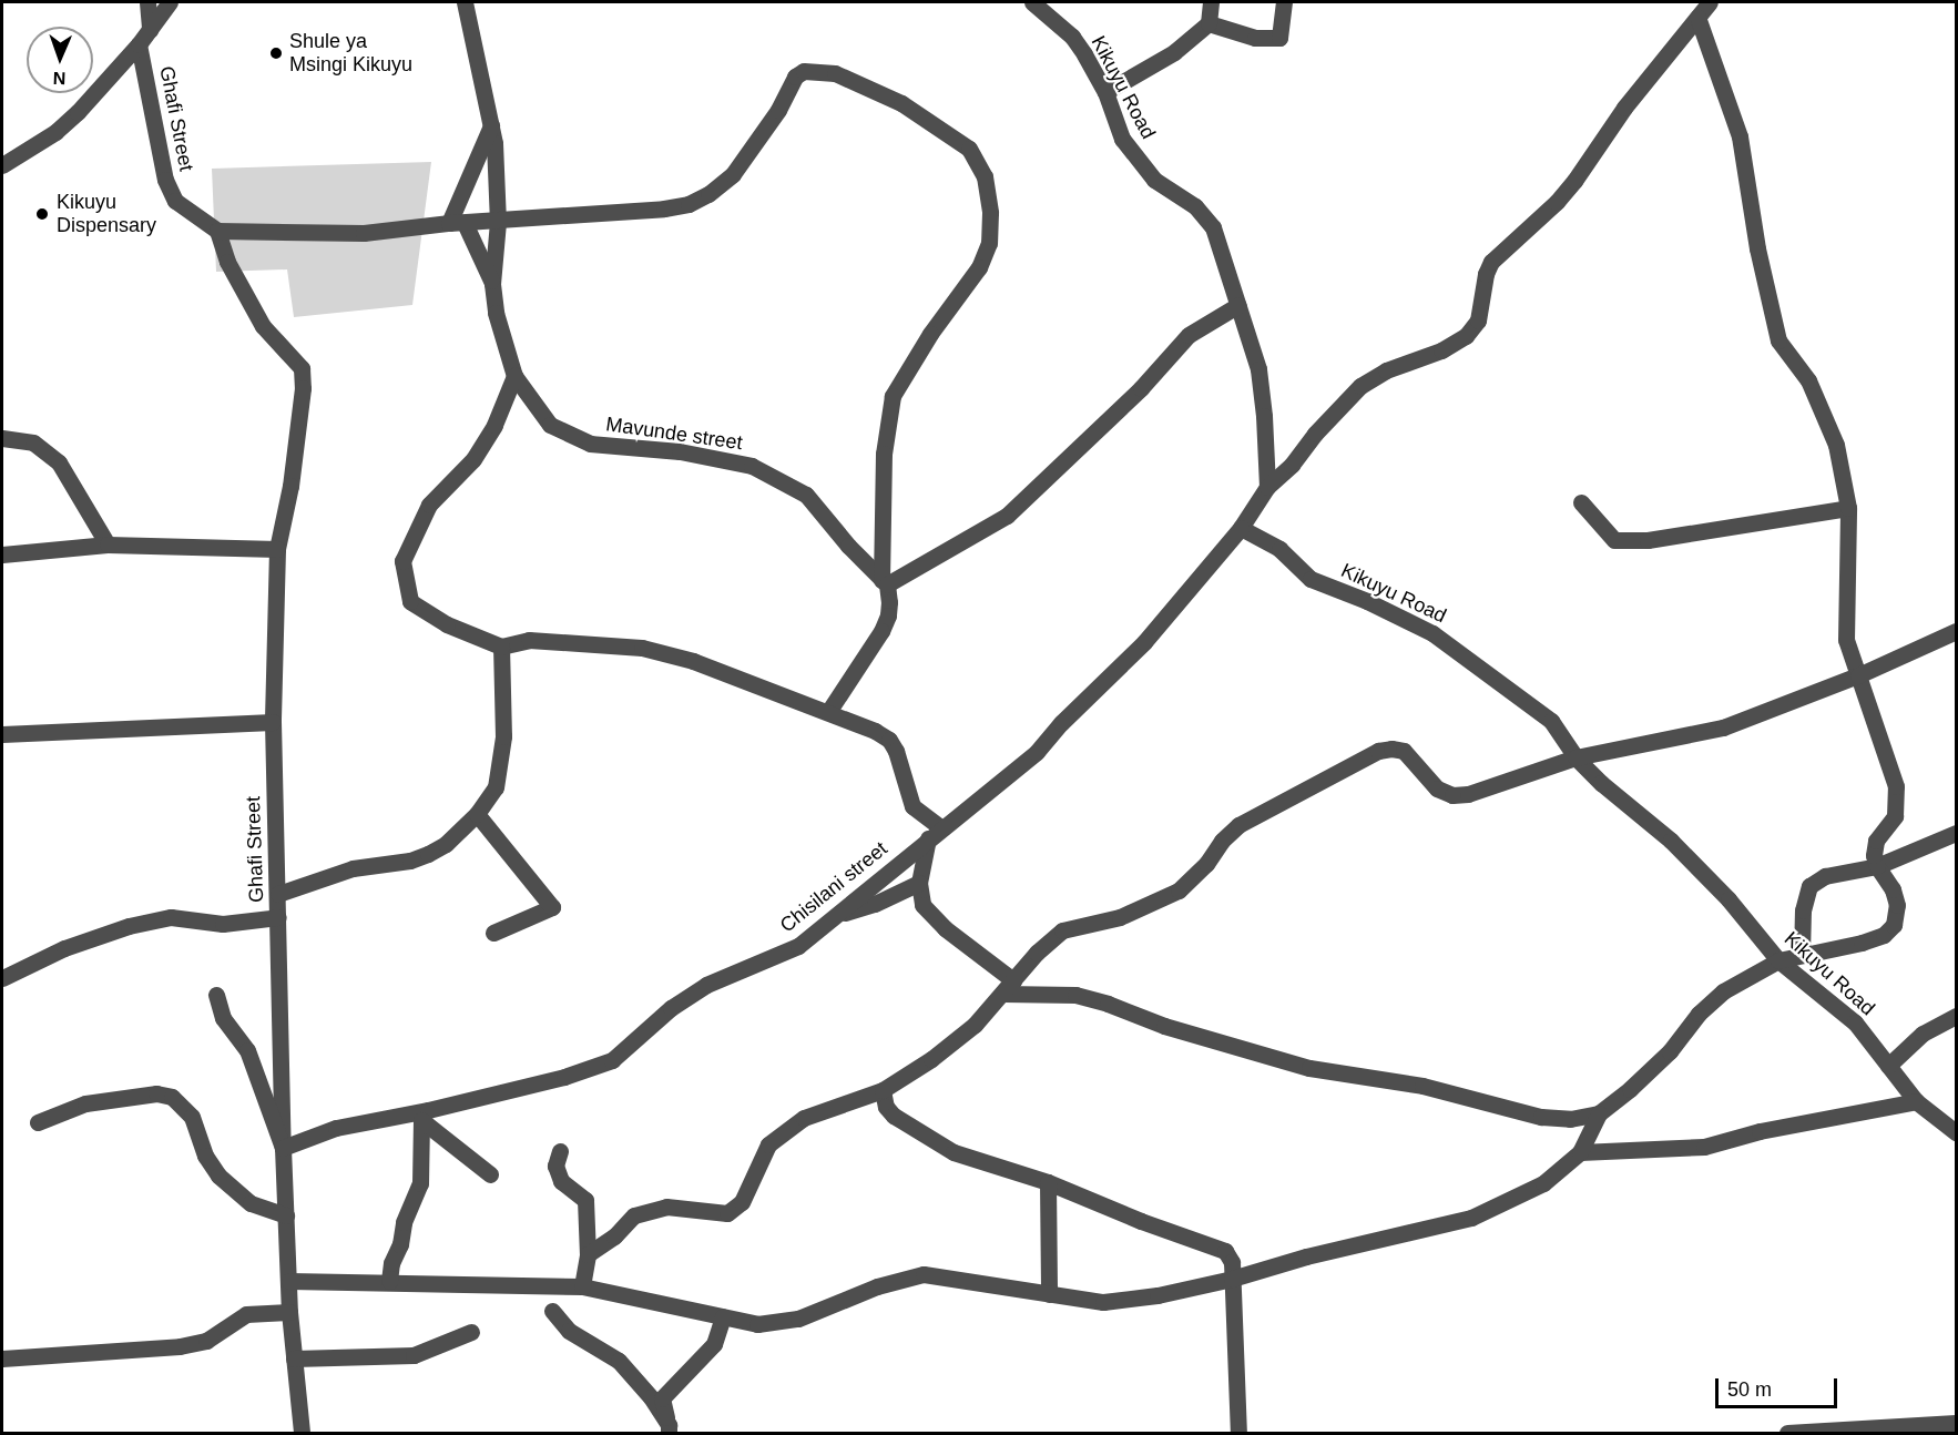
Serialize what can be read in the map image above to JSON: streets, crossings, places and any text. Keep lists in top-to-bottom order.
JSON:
{
  "streets": {
    "street": [
      "Kikuyu Road",
      "Ghafi Street",
      "Mavunde street",
      "Chisilani street"
    ]
  },
  "crossings": [
    ["Kikuyu Road", "Chisilani street"],
    ["Ghafi Street", "Chisilani street"]
  ],
  "places": ["Shule ya Msingi Kikuyu", "Kikuyu Dispensary"],
  "scale_bar": "50 m",
  "north": "bottom"
}
